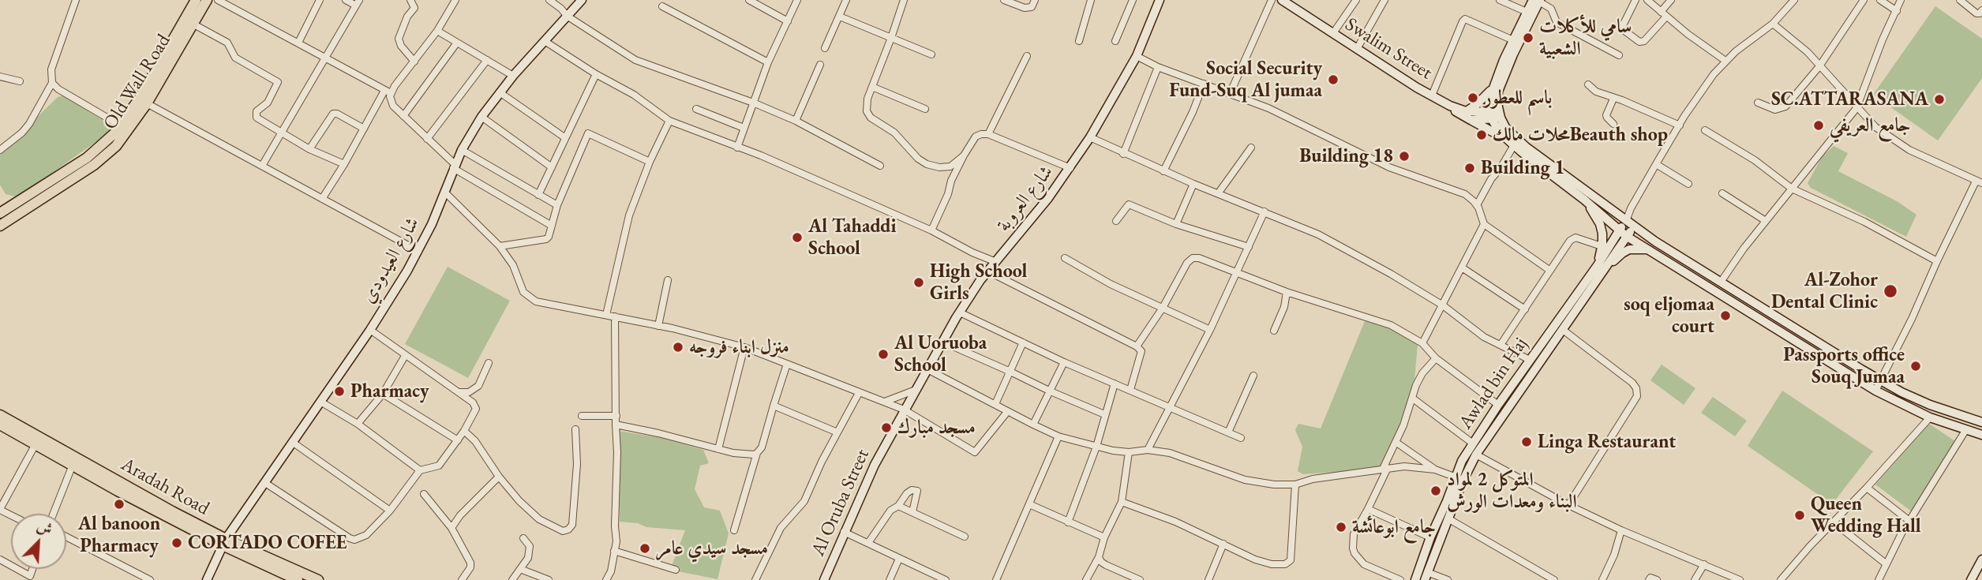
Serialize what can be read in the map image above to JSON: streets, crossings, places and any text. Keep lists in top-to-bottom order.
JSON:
{
  "streets": {
    "main road": [
      "Swalim Street",
      "Old Wall Road",
      "شارع العروبة",
      "شارع العيدودي",
      "Awlad bin Haj",
      "Aradah Road",
      "Al Oruba Street"
    ]
  },
  "crossings": [
    ["شارع العروبة", "Al Oruba Street"],
    ["شارع العيدودي", "Aradah Road"]
  ],
  "places": [
    "سامي للأكلات الشعبية",
    "Social Security Fund-Suq Al jumaa",
    "باسم للعطور",
    "SC.ATTARASANA",
    "جامع العريفي",
    "محلات مالكBeauth shop",
    "Building 18",
    "Building 1",
    "Al Tahaddi School",
    "High School Girls",
    "Al-Zohor Dental Clinic",
    "soq eljomaa court",
    "منزل ابناء فروجه",
    "Al Uoruoba School",
    "Passports office Souq Jumaa",
    "Pharmacy",
    "مسجد مبارك",
    "Linga Restaurant",
    "المتوكل 2 لمواد البناء ومعدات الورش",
    "Al banoon Pharmacy",
    "Queen Wedding Hall",
    "جامع ابوعائشة",
    "CORTADO COFEE",
    "مسجد سيدي عامر"
  ],
  "north": "top right"
}
